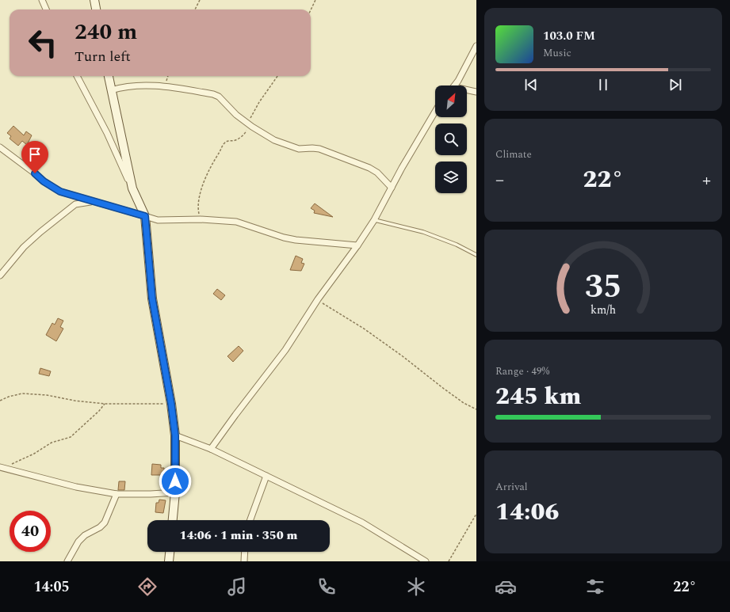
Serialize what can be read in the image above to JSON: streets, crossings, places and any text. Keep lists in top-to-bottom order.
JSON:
{
  "north": "top right",
  "page": {
    "turn": ["240 m", "Turn left"],
    "song": ["103.0 FM", "Music"],
    "tile": [
      "Climate",
      ["Range · 49%", "245 km"],
      ["Arrival", "14:06"]
    ],
    "heat": ["−", "22°", "+"],
    "limit": "40",
    "trip": "14:06 · 1 min · 350 m",
    "tabs": ["14:05", "22°"],
    "gauge": ["35", "km/h"]
  }
}
